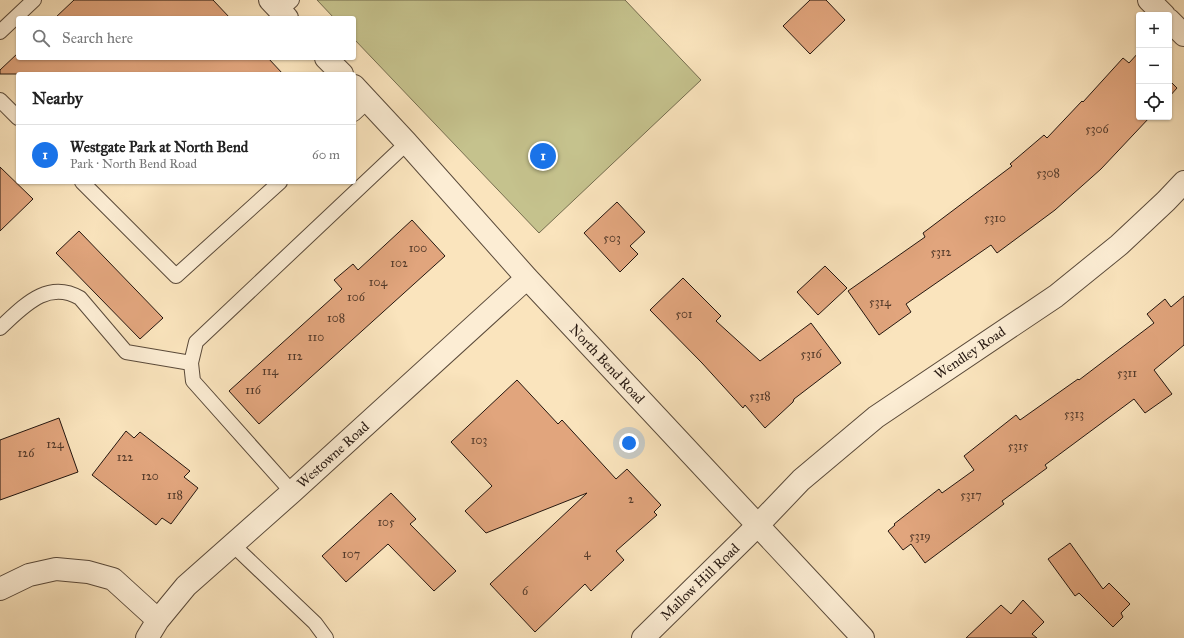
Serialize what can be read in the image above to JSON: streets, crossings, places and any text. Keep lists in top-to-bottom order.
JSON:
{
  "streets": {
    "street": [
      "Wendley Road",
      "North Bend Road",
      "Westowne Road",
      "Mallow Hill Road"
    ]
  },
  "crossings": [
    ["Wendley Road", "North Bend Road"],
    ["Wendley Road", "Mallow Hill Road"],
    ["North Bend Road", "Westowne Road"],
    ["North Bend Road", "Mallow Hill Road"]
  ],
  "house_numbers": [
    "5306",
    "5308",
    "5310",
    "503",
    "100",
    "5312",
    "102",
    "104",
    "106",
    "5314",
    "501",
    "108",
    "110",
    "5316",
    "112",
    "114",
    "5311",
    "116",
    "5318",
    "5313",
    "103",
    "124",
    "5315",
    "126",
    "122",
    "120",
    "118",
    "5317",
    "2",
    "105",
    "5319",
    "4",
    "107",
    "6"
  ],
  "page": {
    "map_buttons": ["+", "−"],
    "search": "Search here",
    "heading": "Nearby",
    "list": [
      {
        "mark": "1",
        "name": "Westgate Park at North Bend",
        "note": "Park · North Bend Road",
        "value": "60 m"
      }
    ],
    "pins": "1"
  }
}
